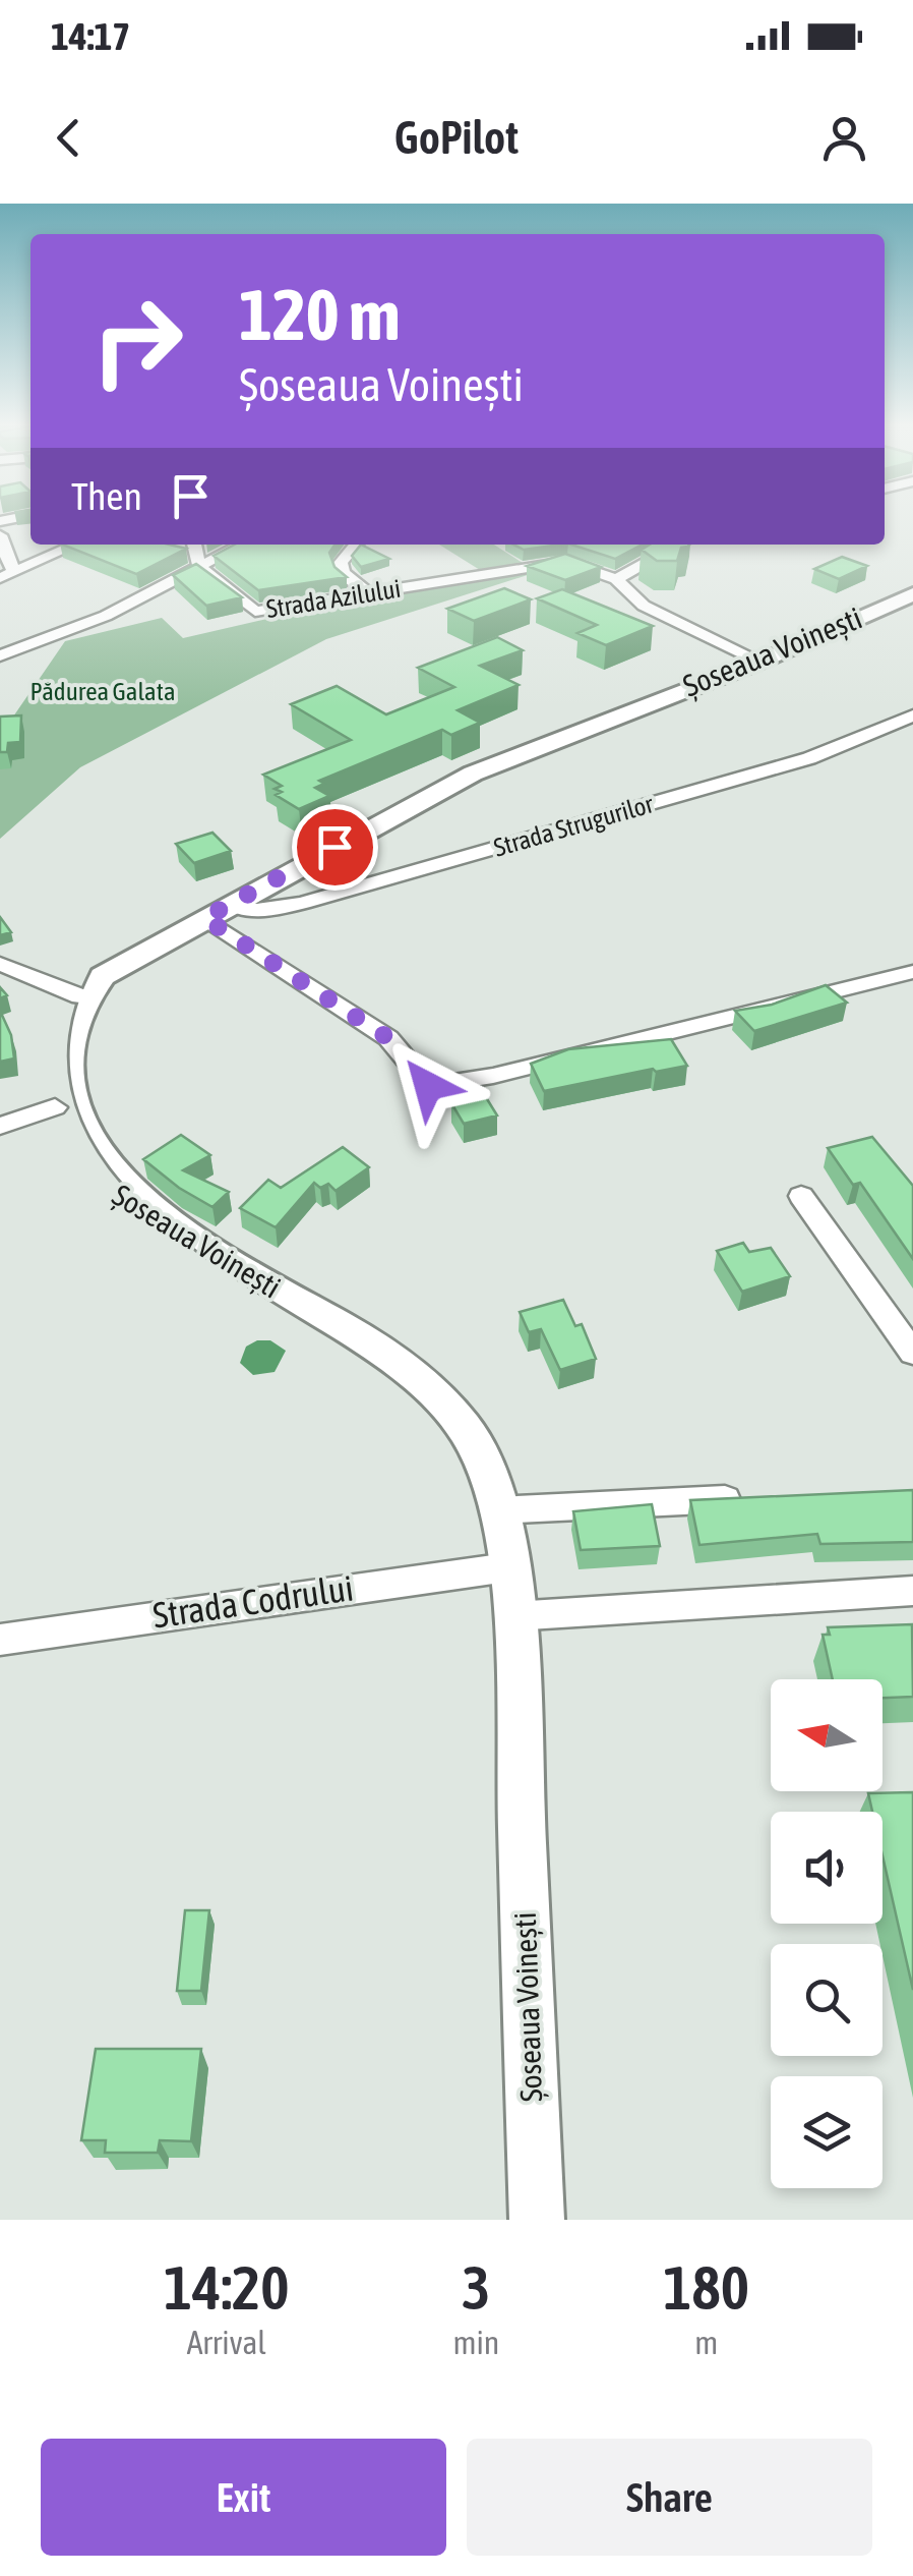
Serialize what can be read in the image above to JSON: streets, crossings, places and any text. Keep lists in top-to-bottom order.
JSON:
{
  "streets": {
    "main road": ["Șoseaua Voinești"],
    "street": ["Strada Azilului", "Strada Strugurilor", "Strada Codrului"]
  },
  "crossings": [
    ["Strada Azilului", "Șoseaua Voinești"],
    ["Șoseaua Voinești", "Strada Strugurilor"],
    ["Șoseaua Voinești", "Strada Codrului"]
  ],
  "parks": ["Pădurea Galata"],
  "north": "left",
  "page": {
    "status": "14:17",
    "header": "GoPilot",
    "turn": ["120 m", "Șoseaua Voinești"],
    "then": "Then",
    "eta": [
      "14:20",
      "Arrival",
      "3",
      "min",
      "180",
      "m"
    ],
    "buttons": ["Exit", "Share"]
  }
}
